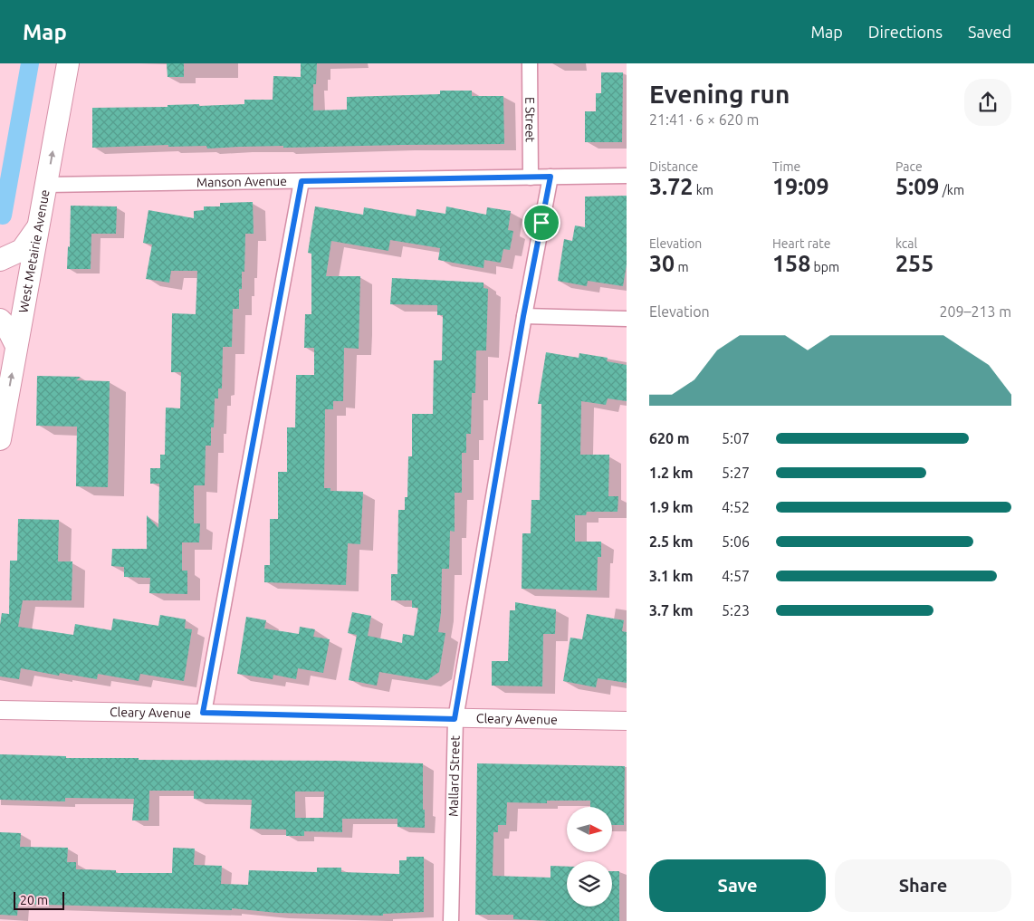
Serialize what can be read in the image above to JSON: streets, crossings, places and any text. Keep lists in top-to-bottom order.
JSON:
{
  "streets": {
    "main road": ["West Metairie Avenue"],
    "street": [
      "E Street",
      "Manson Avenue",
      "Cleary Avenue",
      "Mallard Street"
    ]
  },
  "crossings": [
    ["E Street", "Manson Avenue"],
    ["Manson Avenue", "West Metairie Avenue"],
    ["Manson Avenue", "Mallard Street"],
    ["Cleary Avenue", "Mallard Street"]
  ],
  "one_way": ["West Metairie Avenue"],
  "scale_bar": "20 m",
  "north": "right",
  "page": {
    "header": "Map",
    "nav": ["Map", "Directions", "Saved"],
    "heading": ["Evening run", "21:41 · 6 × 620 m"],
    "stats": [
      ["Distance", "3.72 km"],
      ["Time", "19:09"],
      ["Pace", "5:09 /km"],
      ["Elevation", "30 m"],
      ["Heart rate", "158 bpm"],
      ["kcal", "255"]
    ],
    "chart": ["Elevation", "209–213 m"],
    "list": [
      {
        "name": "620 m",
        "note": "5:07"
      },
      {
        "name": "1.2 km",
        "note": "5:27"
      },
      {
        "name": "1.9 km",
        "note": "4:52"
      },
      {
        "name": "2.5 km",
        "note": "5:06"
      },
      {
        "name": "3.1 km",
        "note": "4:57"
      },
      {
        "name": "3.7 km",
        "note": "5:23"
      }
    ],
    "buttons": ["Save", "Share"],
    "scale": "20 m"
  }
}
